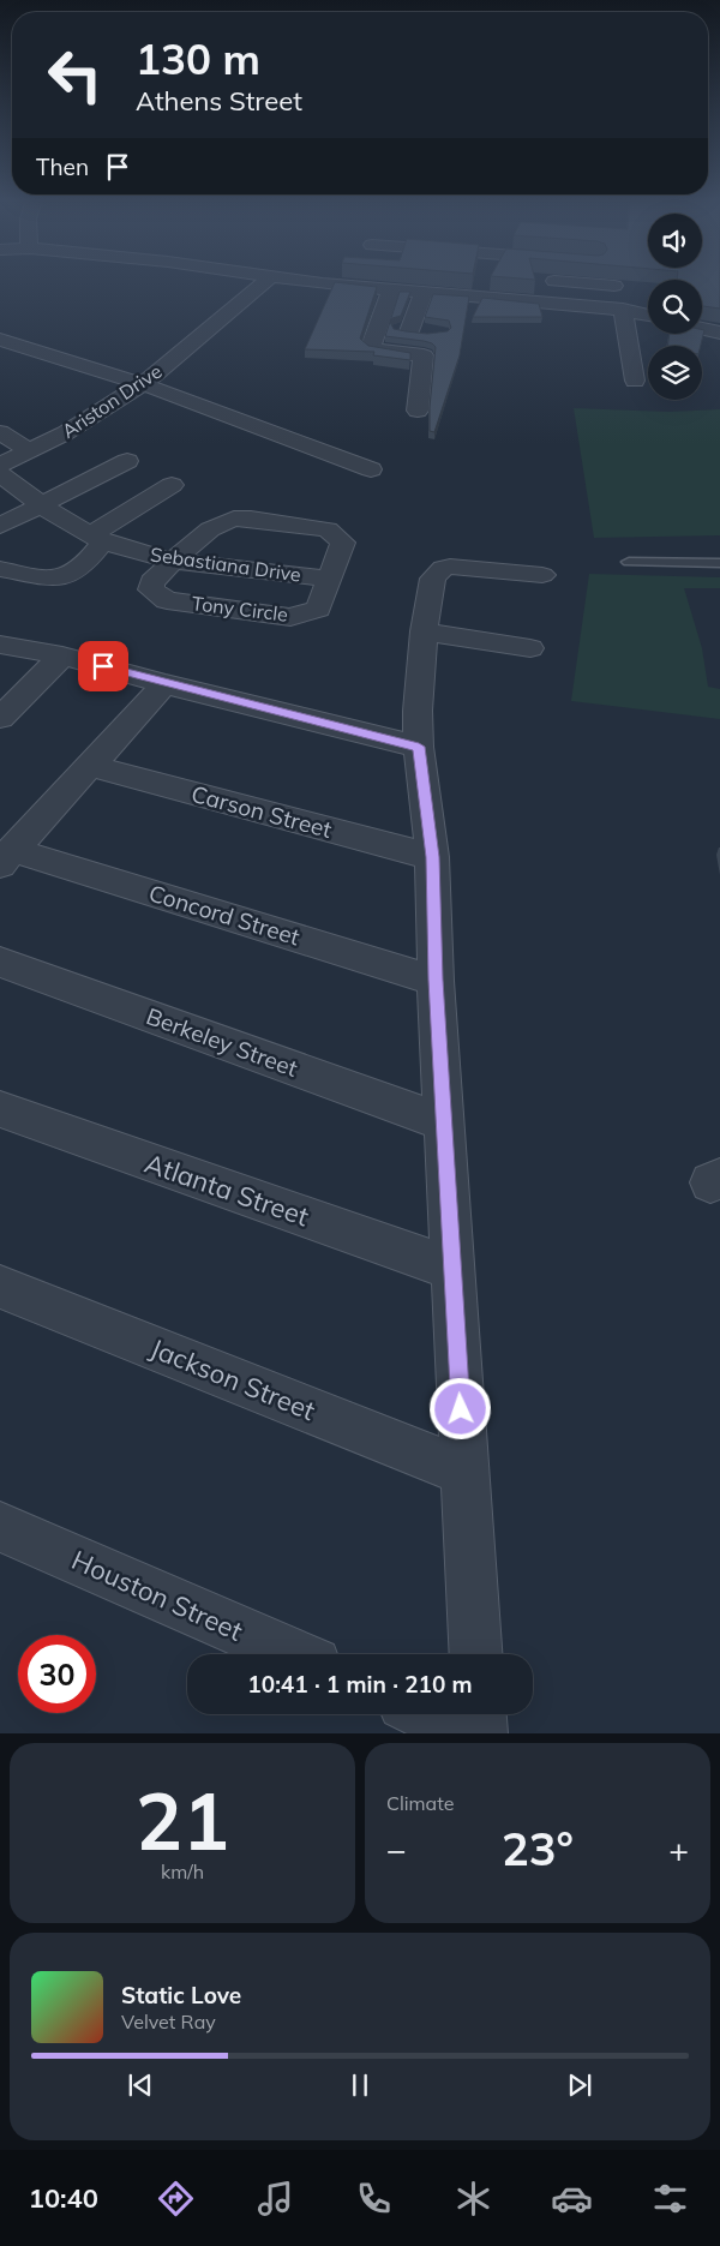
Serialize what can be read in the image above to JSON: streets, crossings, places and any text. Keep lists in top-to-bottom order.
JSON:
{
  "streets": {
    "street": [
      "Ariston Drive",
      "Sebastiana Drive",
      "Tony Circle",
      "Carson Street",
      "Concord Street",
      "Berkeley Street",
      "Atlanta Street",
      "Jackson Street",
      "Houston Street"
    ]
  },
  "crossings": [
    ["Sebastiana Drive", "Tony Circle"]
  ],
  "page": {
    "turn": ["130 m", "Athens Street"],
    "then": "Then",
    "limit": "30",
    "trip": "10:41 · 1 min · 210 m",
    "tile": [
      ["21", "km/h"],
      "Climate"
    ],
    "heat": ["−", "23°", "+"],
    "song": ["Static Love", "Velvet Ray"],
    "tabs": "10:40"
  }
}
